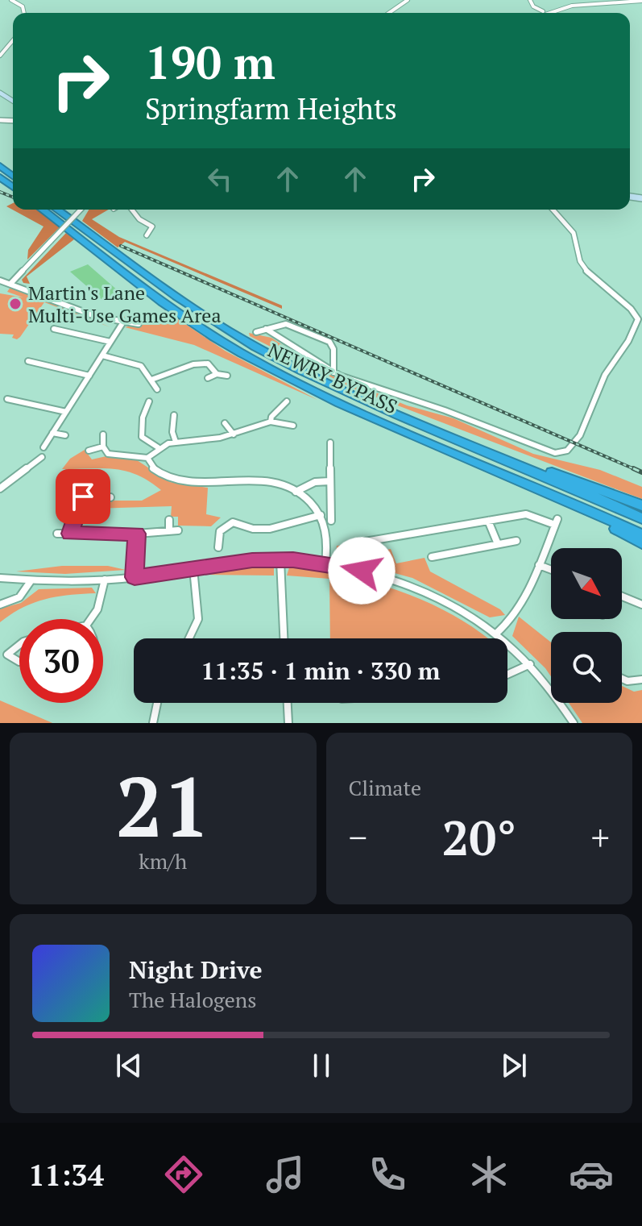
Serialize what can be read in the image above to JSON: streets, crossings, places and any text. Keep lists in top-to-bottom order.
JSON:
{
  "streets": {
    "highway": ["NEWRY BYPASS"]
  },
  "places": ["Martin's Lane Multi-Use Games Area"],
  "north": "bottom right",
  "page": {
    "turn": ["190 m", "Springfarm Heights"],
    "limit": "30",
    "trip": "11:35 · 1 min · 330 m",
    "tile": [
      ["21", "km/h"],
      "Climate"
    ],
    "heat": ["−", "20°", "+"],
    "song": ["Night Drive", "The Halogens"],
    "tabs": "11:34"
  }
}
